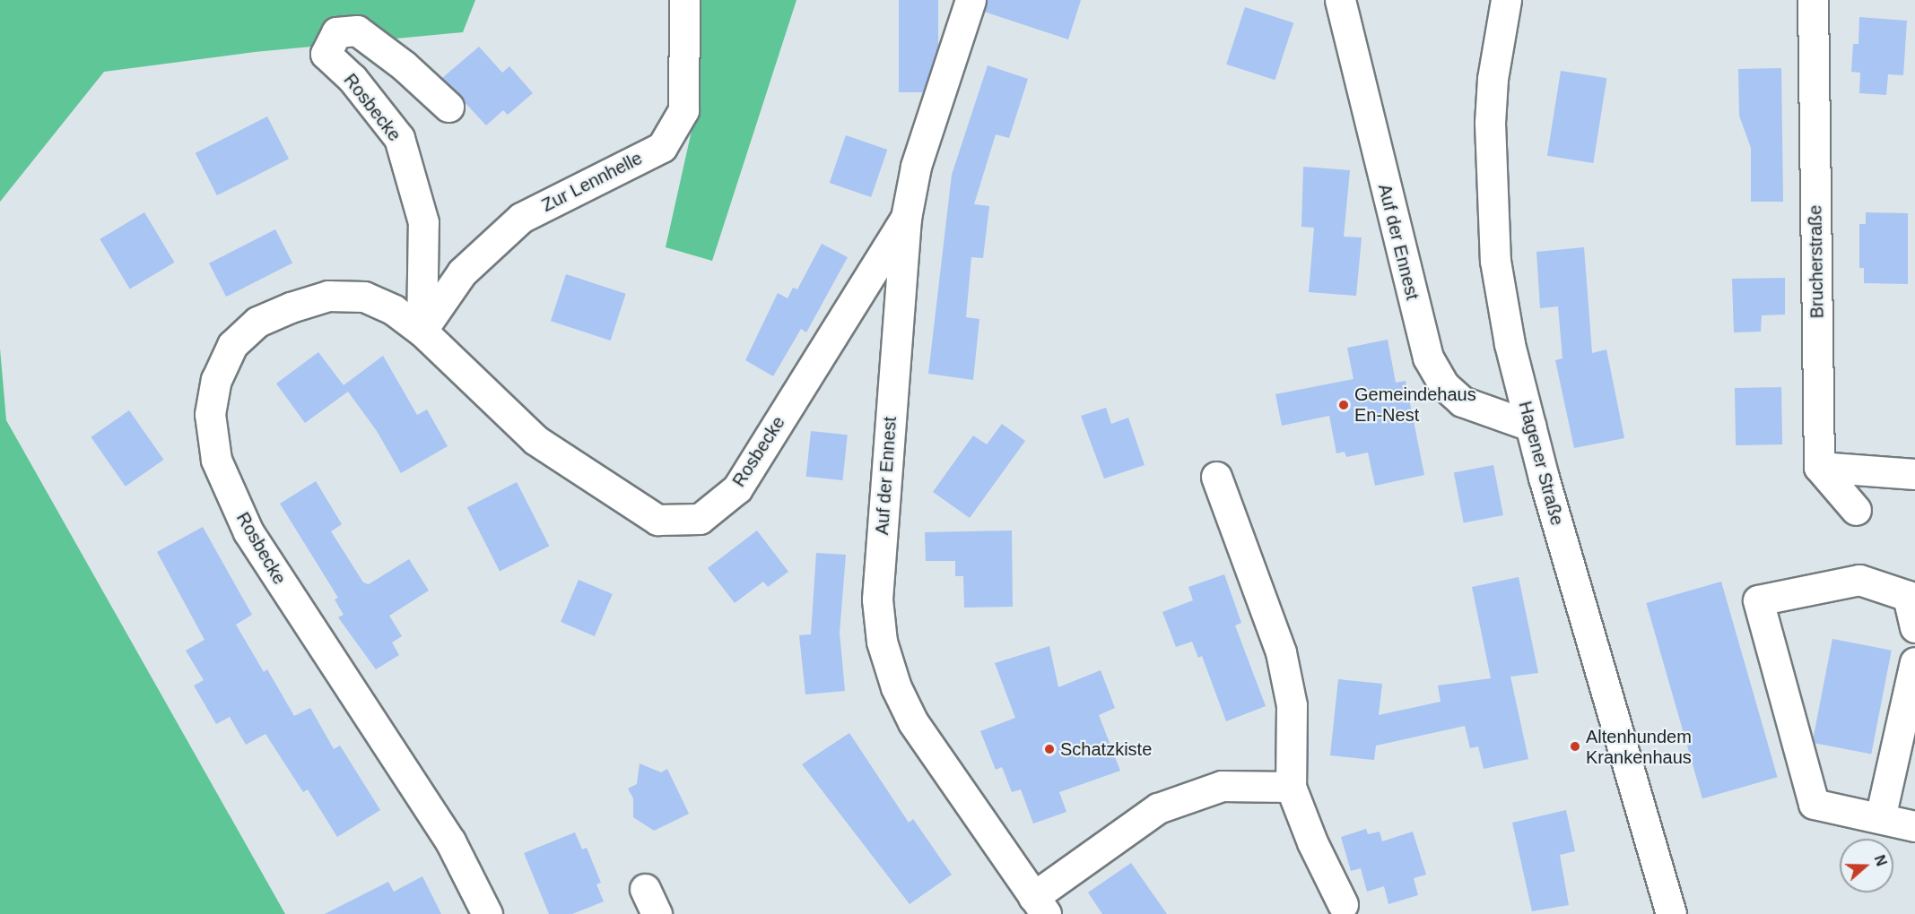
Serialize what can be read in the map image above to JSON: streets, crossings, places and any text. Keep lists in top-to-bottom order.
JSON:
{
  "streets": {
    "street": [
      "Rosbecke",
      "Zur Lennhelle",
      "Auf der Ennest",
      "Brucherstraße",
      "Hagener Straße"
    ]
  },
  "crossings": [
    ["Rosbecke", "Zur Lennhelle"],
    ["Rosbecke", "Auf der Ennest"],
    ["Auf der Ennest", "Hagener Straße"]
  ],
  "places": ["Gemeindehaus En-Nest", "Altenhundem Krankenhaus", "Schatzkiste"],
  "north": "right"
}
